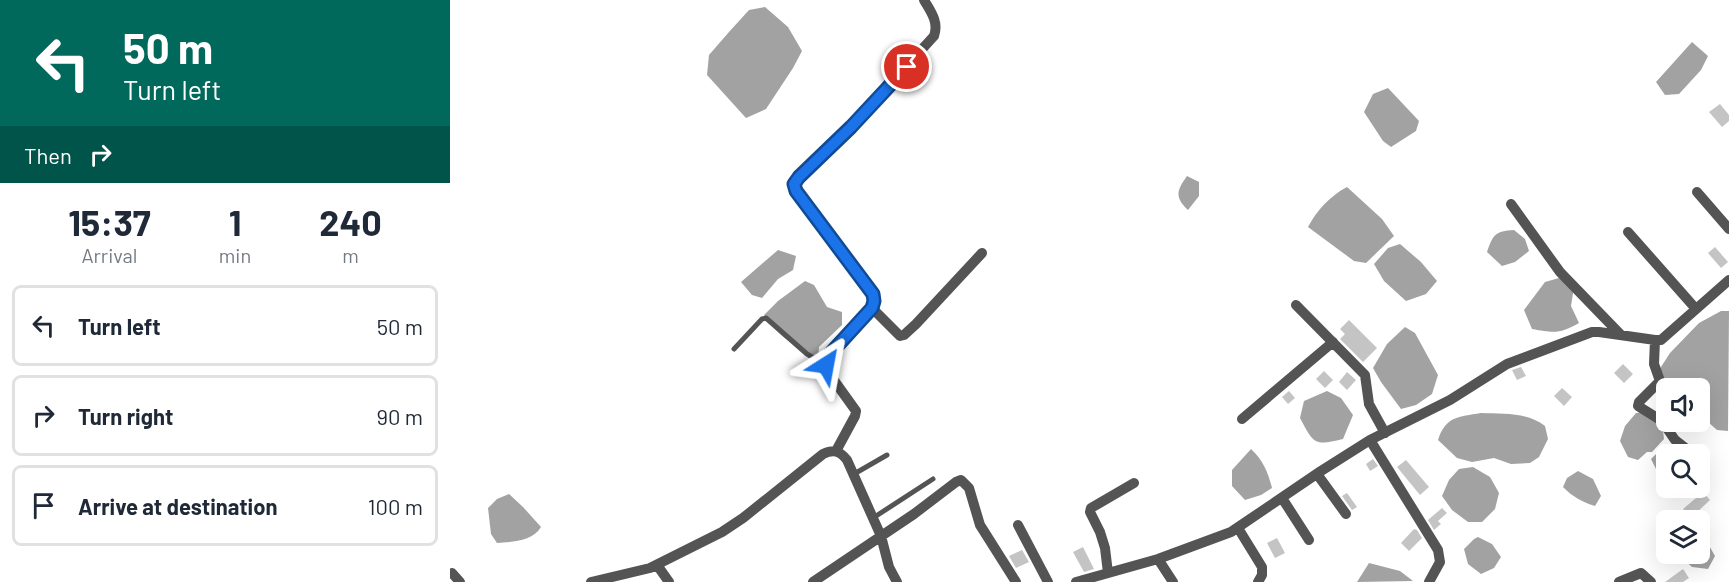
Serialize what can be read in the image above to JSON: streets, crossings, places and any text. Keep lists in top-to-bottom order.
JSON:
{
  "page": {
    "turn": ["50 m", "Turn left"],
    "then": "Then",
    "eta": [
      "15:37",
      "Arrival",
      "1",
      "min",
      "240",
      "m"
    ],
    "list": [
      {
        "name": "Turn left",
        "value": "50 m"
      },
      {
        "name": "Turn right",
        "value": "90 m"
      },
      {
        "name": "Arrive at destination",
        "value": "100 m"
      }
    ]
  }
}
